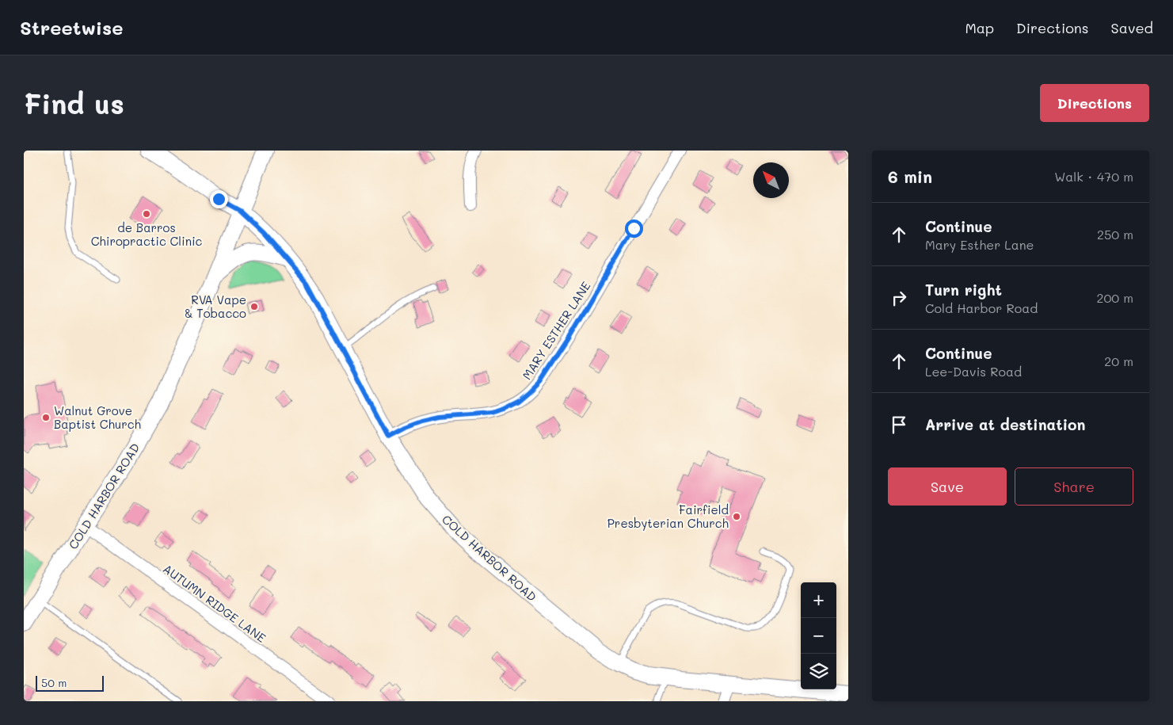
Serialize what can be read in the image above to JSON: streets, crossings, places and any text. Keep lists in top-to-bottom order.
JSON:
{
  "streets": {
    "main road": ["COLD HARBOR ROAD"],
    "street": ["MARY ESTHER LANE", "AUTUMN RIDGE LANE"]
  },
  "crossings": [
    ["MARY ESTHER LANE", "COLD HARBOR ROAD"],
    ["COLD HARBOR ROAD", "AUTUMN RIDGE LANE"]
  ],
  "places": [
    "de Barros Chiropractic Clinic",
    "RVA Vape & Tobacco",
    "Walnut Grove Baptist Church",
    "Fairfield Presbyterian Church"
  ],
  "scale_bar": "50 m",
  "north": "top left",
  "page": {
    "header": "Streetwise",
    "nav": ["Map", "Directions", "Saved"],
    "buttons": [
      "Directions",
      ["Save", "Share"]
    ],
    "title": "Find us",
    "heading": ["6 min", "Walk · 470 m"],
    "list": [
      ["Continue", "Mary Esther Lane", "250 m"],
      ["Turn right", "Cold Harbor Road", "200 m"],
      ["Continue", "Lee-Davis Road", "20 m"],
      "Arrive at destination"
    ],
    "map_buttons": ["+", "−"],
    "scale": "50 m"
  }
}
